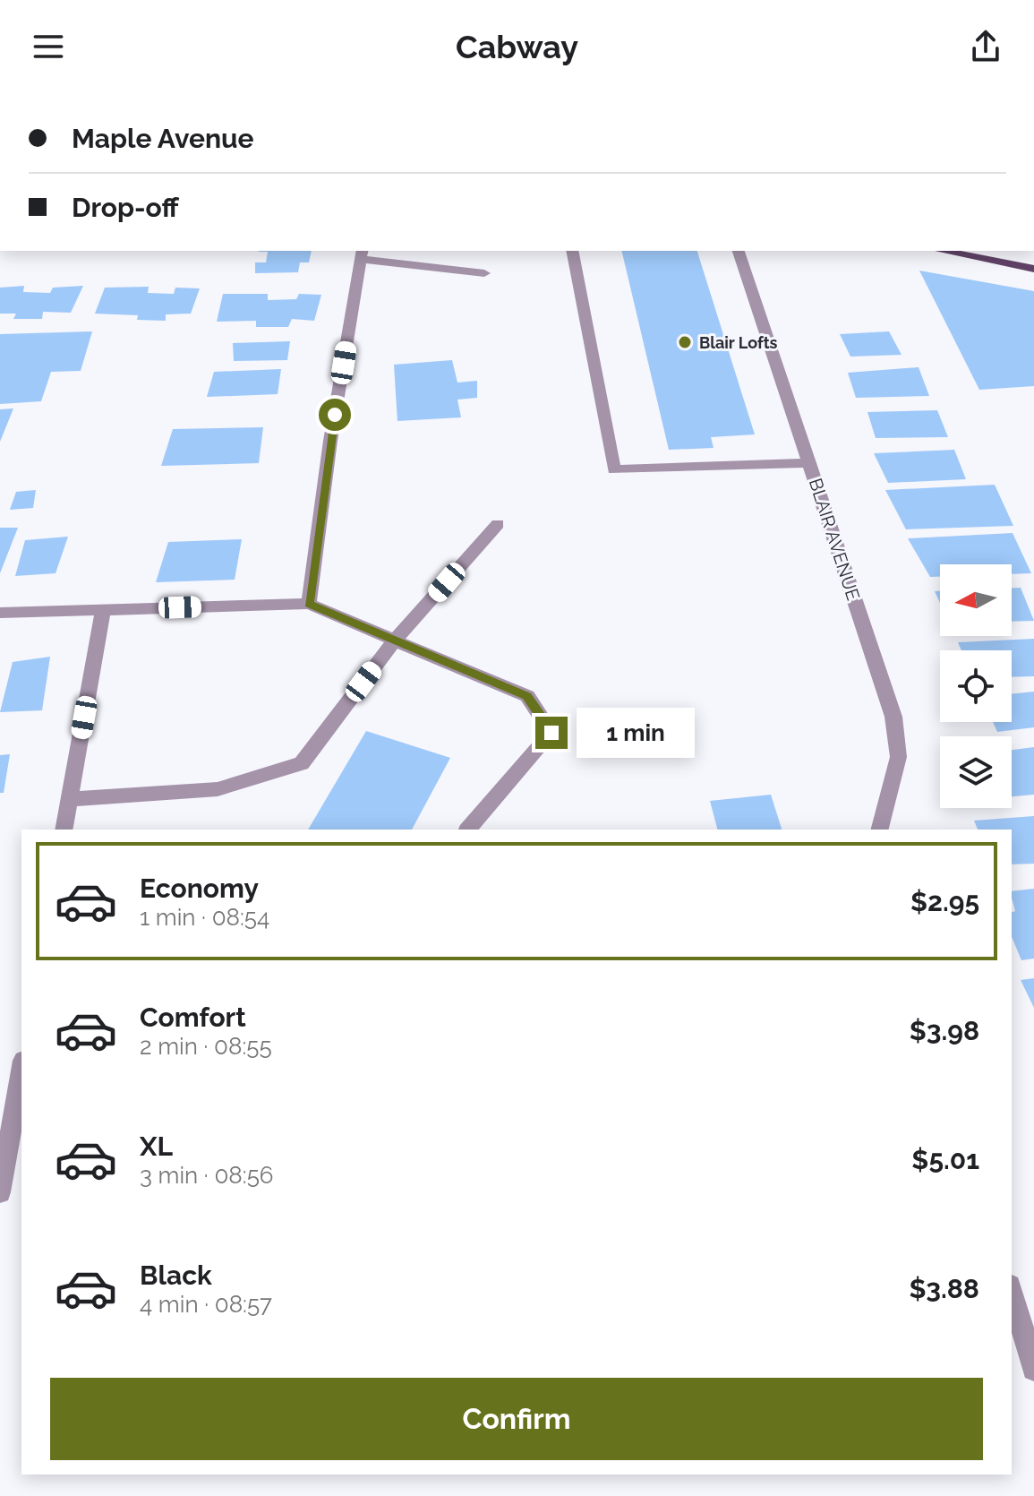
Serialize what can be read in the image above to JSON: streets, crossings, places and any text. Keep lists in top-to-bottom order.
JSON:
{
  "streets": {
    "street": ["BLAIR AVENUE"]
  },
  "places": ["Blair Lofts"],
  "north": "left",
  "page": {
    "header": "Cabway",
    "banner": ["Maple Avenue", "Drop-off"],
    "bubble": "1 min",
    "list": [
      {
        "name": "Economy",
        "note": "1 min · 08:54",
        "value": "$2.95"
      },
      {
        "name": "Comfort",
        "note": "2 min · 08:55",
        "value": "$3.98"
      },
      {
        "name": "XL",
        "note": "3 min · 08:56",
        "value": "$5.01"
      },
      {
        "name": "Black",
        "note": "4 min · 08:57",
        "value": "$3.88"
      }
    ],
    "buttons": "Confirm"
  }
}
